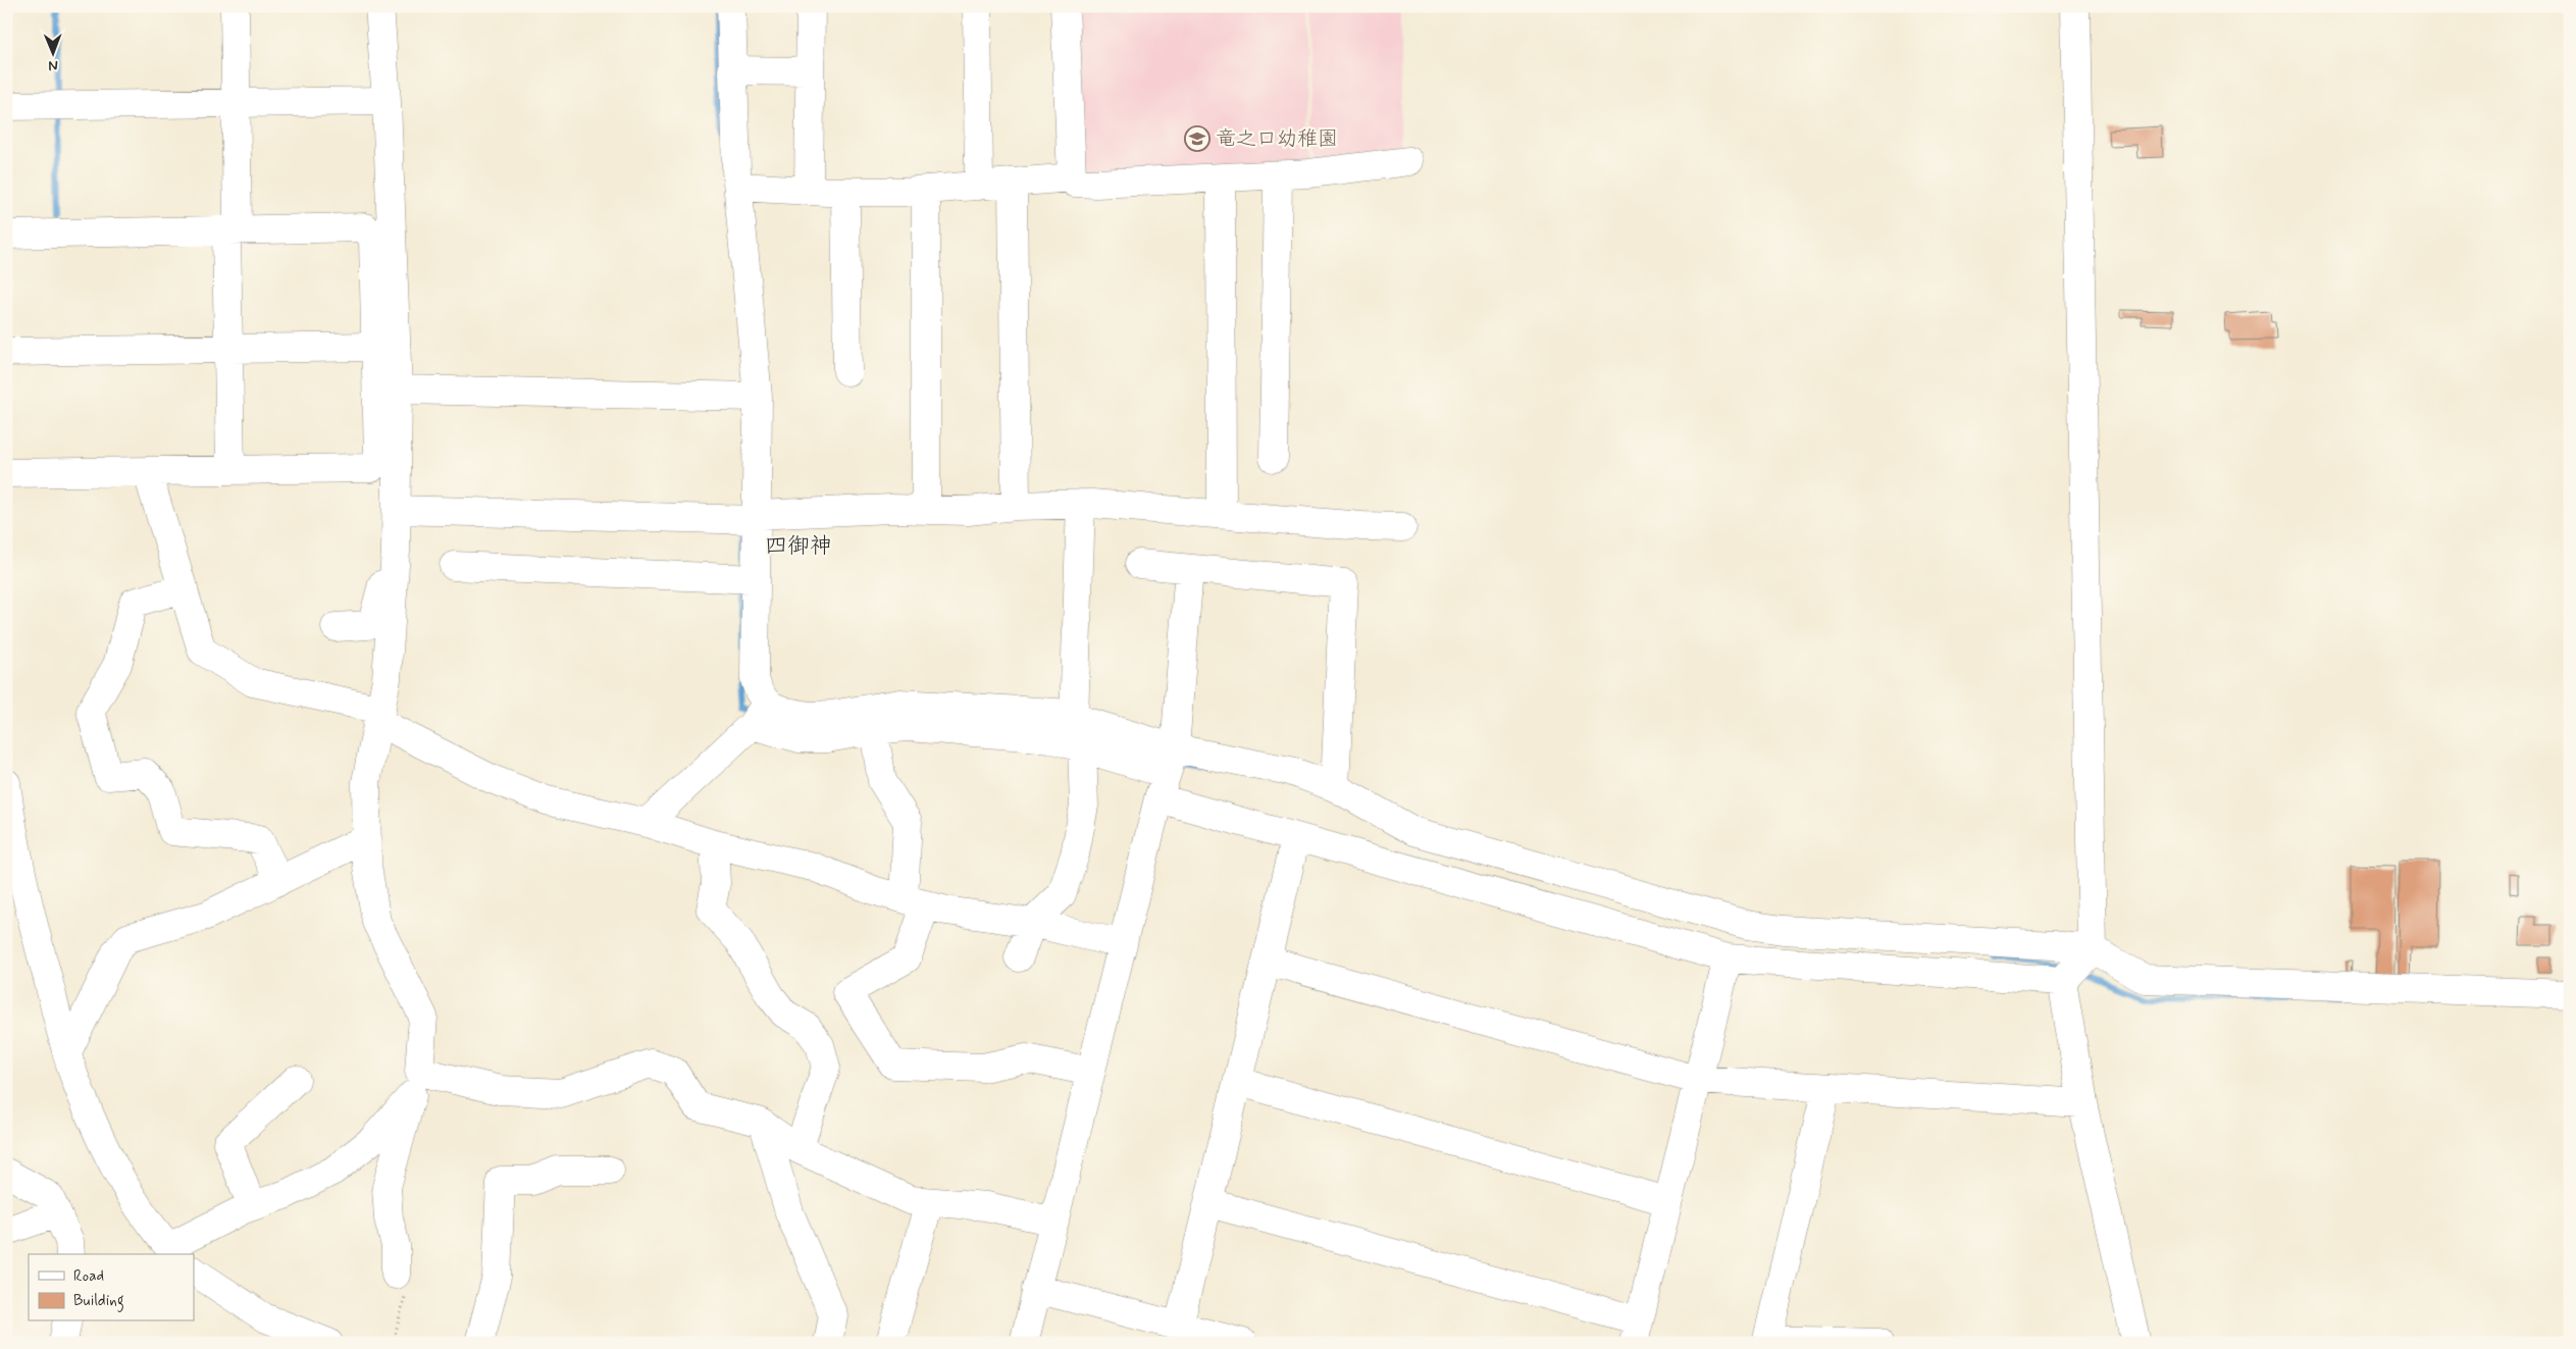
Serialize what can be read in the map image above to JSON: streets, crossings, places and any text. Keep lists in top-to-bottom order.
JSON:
{
  "districts": ["四御神"],
  "places": {
    "school or university": ["竜之口幼稚園"]
  },
  "legend": ["Road", "Building"],
  "north": "bottom"
}
